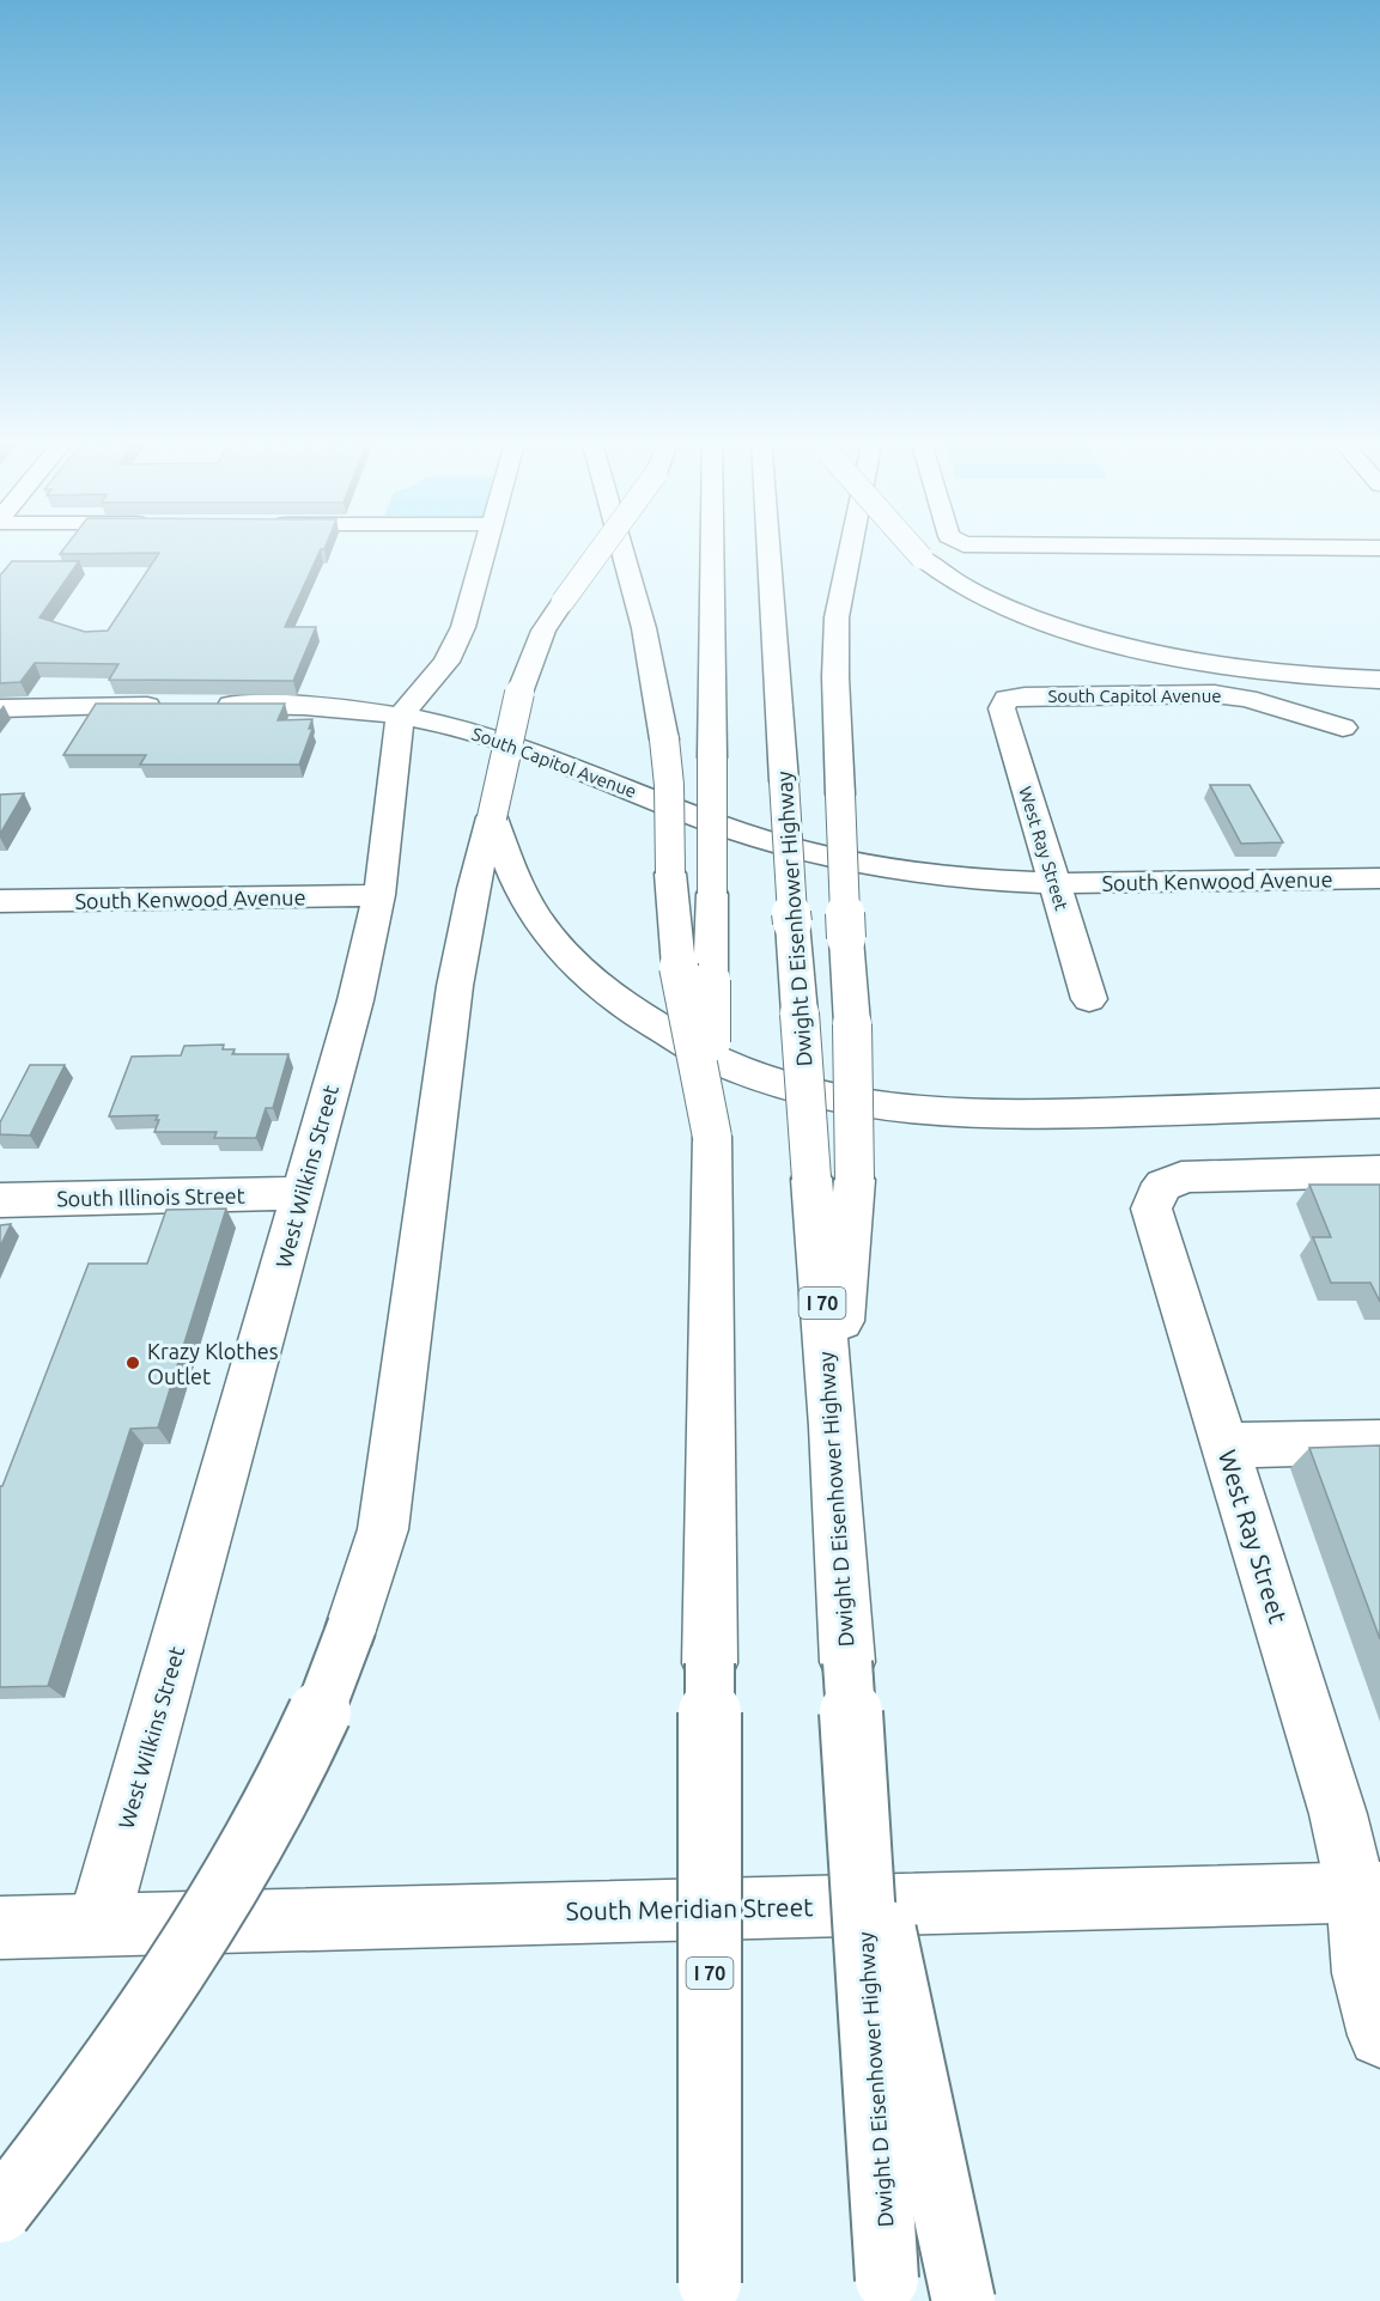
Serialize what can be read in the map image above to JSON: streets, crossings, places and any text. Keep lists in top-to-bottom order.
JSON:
{
  "streets": {
    "main road": [
      "South Capitol Avenue",
      "West Ray Street",
      "South Kenwood Avenue",
      "Dwight D Eisenhower Highway",
      "West Wilkins Street",
      "South Illinois Street",
      "I 70",
      "South Meridian Street"
    ]
  },
  "crossings": [
    ["South Capitol Avenue", "West Ray Street"],
    ["South Capitol Avenue", "South Kenwood Avenue"],
    ["South Capitol Avenue", "West Wilkins Street"],
    ["West Ray Street", "South Kenwood Avenue"],
    ["West Ray Street", "South Meridian Street"],
    ["South Kenwood Avenue", "West Wilkins Street"],
    ["West Wilkins Street", "South Illinois Street"],
    ["West Wilkins Street", "South Meridian Street"]
  ],
  "places": ["Krazy Klothes Outlet"]
}
